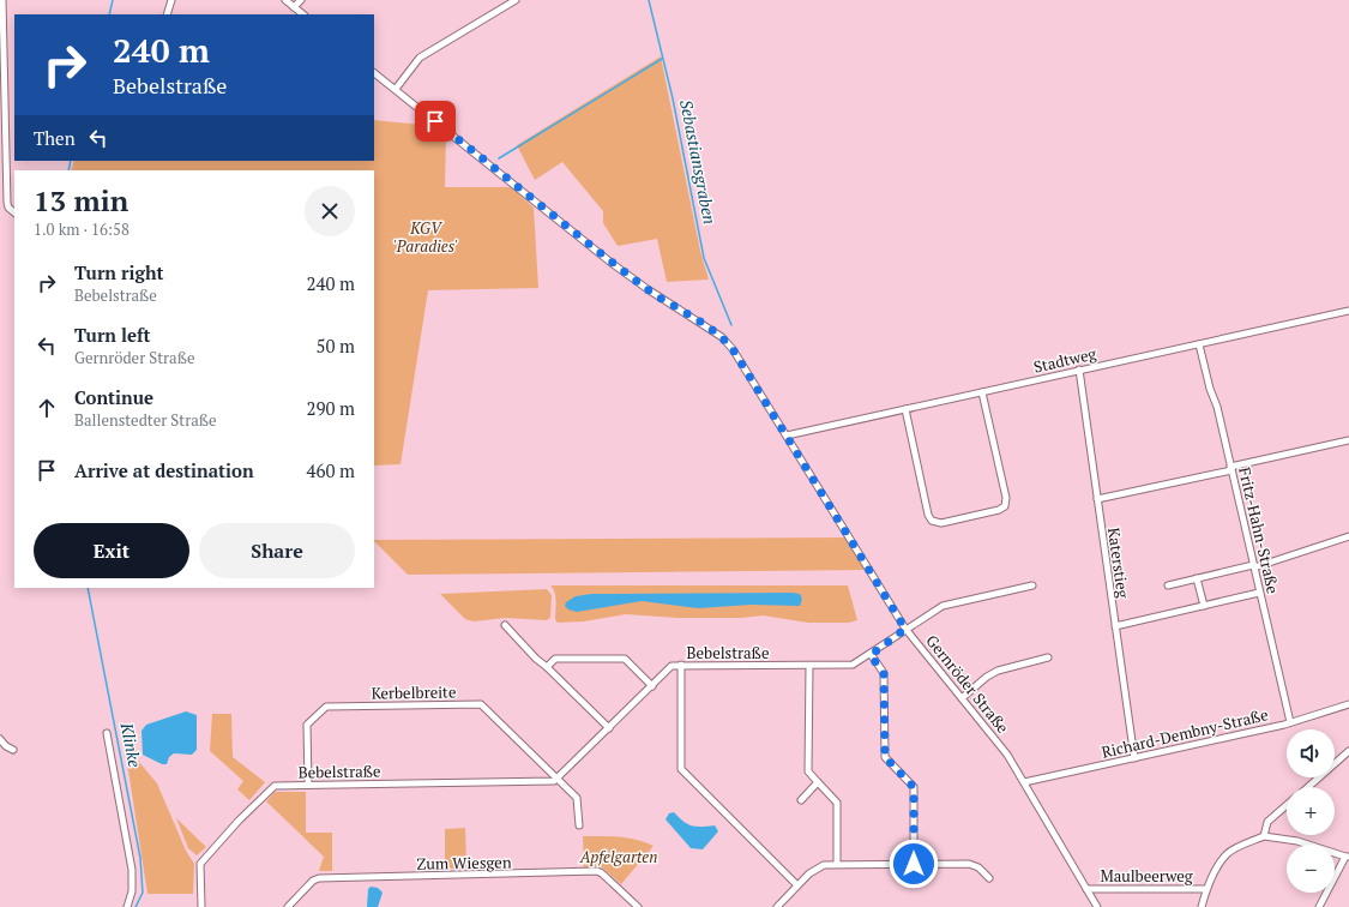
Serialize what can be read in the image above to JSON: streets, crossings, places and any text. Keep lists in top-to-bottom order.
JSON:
{
  "streets": {
    "street": [
      "Stadtweg",
      "Fritz-Hahn-Straße",
      "Katerstieg",
      "Bebelstraße",
      "Gernröder Straße",
      "Kerbelbreite",
      "Richard-Dembny-Straße",
      "Zum Wiesgen",
      "Maulbeerweg"
    ]
  },
  "crossings": [
    ["Stadtweg", "Fritz-Hahn-Straße"],
    ["Stadtweg", "Katerstieg"],
    ["Stadtweg", "Gernröder Straße"],
    ["Fritz-Hahn-Straße", "Richard-Dembny-Straße"],
    ["Katerstieg", "Richard-Dembny-Straße"],
    ["Bebelstraße", "Gernröder Straße"],
    ["Bebelstraße", "Kerbelbreite"],
    ["Gernröder Straße", "Richard-Dembny-Straße"],
    ["Gernröder Straße", "Maulbeerweg"]
  ],
  "water": ["Sebastiansgraben", "Klinke"],
  "parks": ["KGV 'Paradies'", "Apfelgarten"],
  "page": {
    "turn": ["240 m", "Bebelstraße"],
    "then": "Then",
    "heading": ["13 min", "1.0 km · 16:58"],
    "list": [
      {
        "name": "Turn right",
        "note": "Bebelstraße",
        "value": "240 m"
      },
      {
        "name": "Turn left",
        "note": "Gernröder Straße",
        "value": "50 m"
      },
      {
        "name": "Continue",
        "note": "Ballenstedter Straße",
        "value": "290 m"
      },
      {
        "name": "Arrive at destination",
        "value": "460 m"
      }
    ],
    "buttons": ["Exit", "Share"],
    "map_buttons": ["+", "−"]
  }
}
